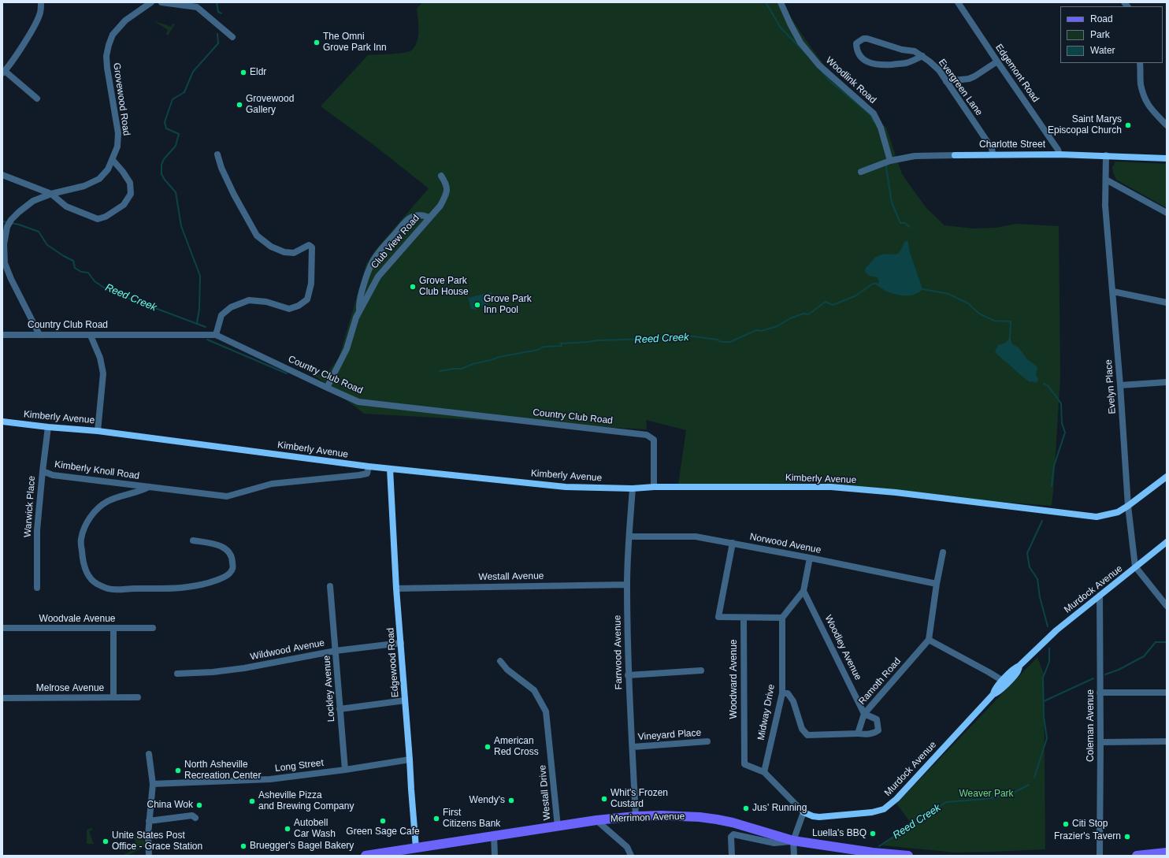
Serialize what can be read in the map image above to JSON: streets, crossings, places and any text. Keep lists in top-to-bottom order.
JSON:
{
  "streets": {
    "main road": ["Merrimon Avenue"],
    "street": [
      "Edgemont Road",
      "Woodlink Road",
      "Evergreen Lane",
      "Grovewood Road",
      "Charlotte Street",
      "Club View Road",
      "Country Club Road",
      "Evelyn Place",
      "Kimberly Avenue",
      "Kimberly Knoll Road",
      "Warwick Place",
      "Norwood Avenue",
      "Westall Avenue",
      "Murdock Avenue",
      "Woodvale Avenue",
      "Woodley Avenue",
      "Wildwood Avenue",
      "Farrwood Avenue",
      "Edgewood Road",
      "Woodward Avenue",
      "Ramoth Road",
      "Melrose Avenue",
      "Lockley Avenue",
      "Midway Drive",
      "Coleman Avenue",
      "Vineyard Place",
      "Long Street",
      "Westall Drive"
    ]
  },
  "crossings": [
    ["Edgemont Road", "Charlotte Street"],
    ["Woodlink Road", "Charlotte Street"],
    ["Evergreen Lane", "Charlotte Street"],
    ["Grovewood Road", "Country Club Road"],
    ["Charlotte Street", "Evelyn Place"],
    ["Club View Road", "Country Club Road"],
    ["Country Club Road", "Kimberly Avenue"],
    ["Evelyn Place", "Kimberly Avenue"],
    ["Evelyn Place", "Murdock Avenue"],
    ["Kimberly Avenue", "Kimberly Knoll Road"],
    ["Kimberly Avenue", "Warwick Place"],
    ["Kimberly Avenue", "Farrwood Avenue"],
    ["Kimberly Avenue", "Edgewood Road"],
    ["Kimberly Knoll Road", "Warwick Place"],
    ["Norwood Avenue", "Farrwood Avenue"],
    ["Westall Avenue", "Farrwood Avenue"],
    ["Westall Avenue", "Edgewood Road"],
    ["Murdock Avenue", "Woodward Avenue"],
    ["Murdock Avenue", "Coleman Avenue"],
    ["Woodley Avenue", "Ramoth Road"],
    ["Wildwood Avenue", "Edgewood Road"],
    ["Wildwood Avenue", "Lockley Avenue"],
    ["Farrwood Avenue", "Vineyard Place"],
    ["Farrwood Avenue", "Merrimon Avenue"],
    ["Edgewood Road", "Long Street"],
    ["Edgewood Road", "Merrimon Avenue"],
    ["Woodward Avenue", "Midway Drive"],
    ["Lockley Avenue", "Long Street"],
    ["Westall Drive", "Merrimon Avenue"]
  ],
  "water": ["Reed Creek"],
  "parks": ["Weaver Park"],
  "places": [
    "The Omni Grove Park Inn",
    "Eldr",
    "Grovewood Gallery",
    "Saint Marys Episcopal Church",
    "Grove Park Club House",
    "Grove Park Inn Pool",
    "American Red Cross",
    "North Asheville Recreation Center",
    "Whit's Frozen Custard",
    "Wendy's",
    "Asheville Pizza and Brewing Company",
    "China Wok",
    "Jus’ Running",
    "First Citizens Bank",
    "Green Sage Cafe",
    "Citi Stop",
    "Autobell Car Wash",
    "Luella's BBQ",
    "Frazier's Tavern",
    "Unite States Post Office - Grace Station",
    "Bruegger's Bagel Bakery"
  ],
  "legend": ["Road", "Park", "Water"]
}
